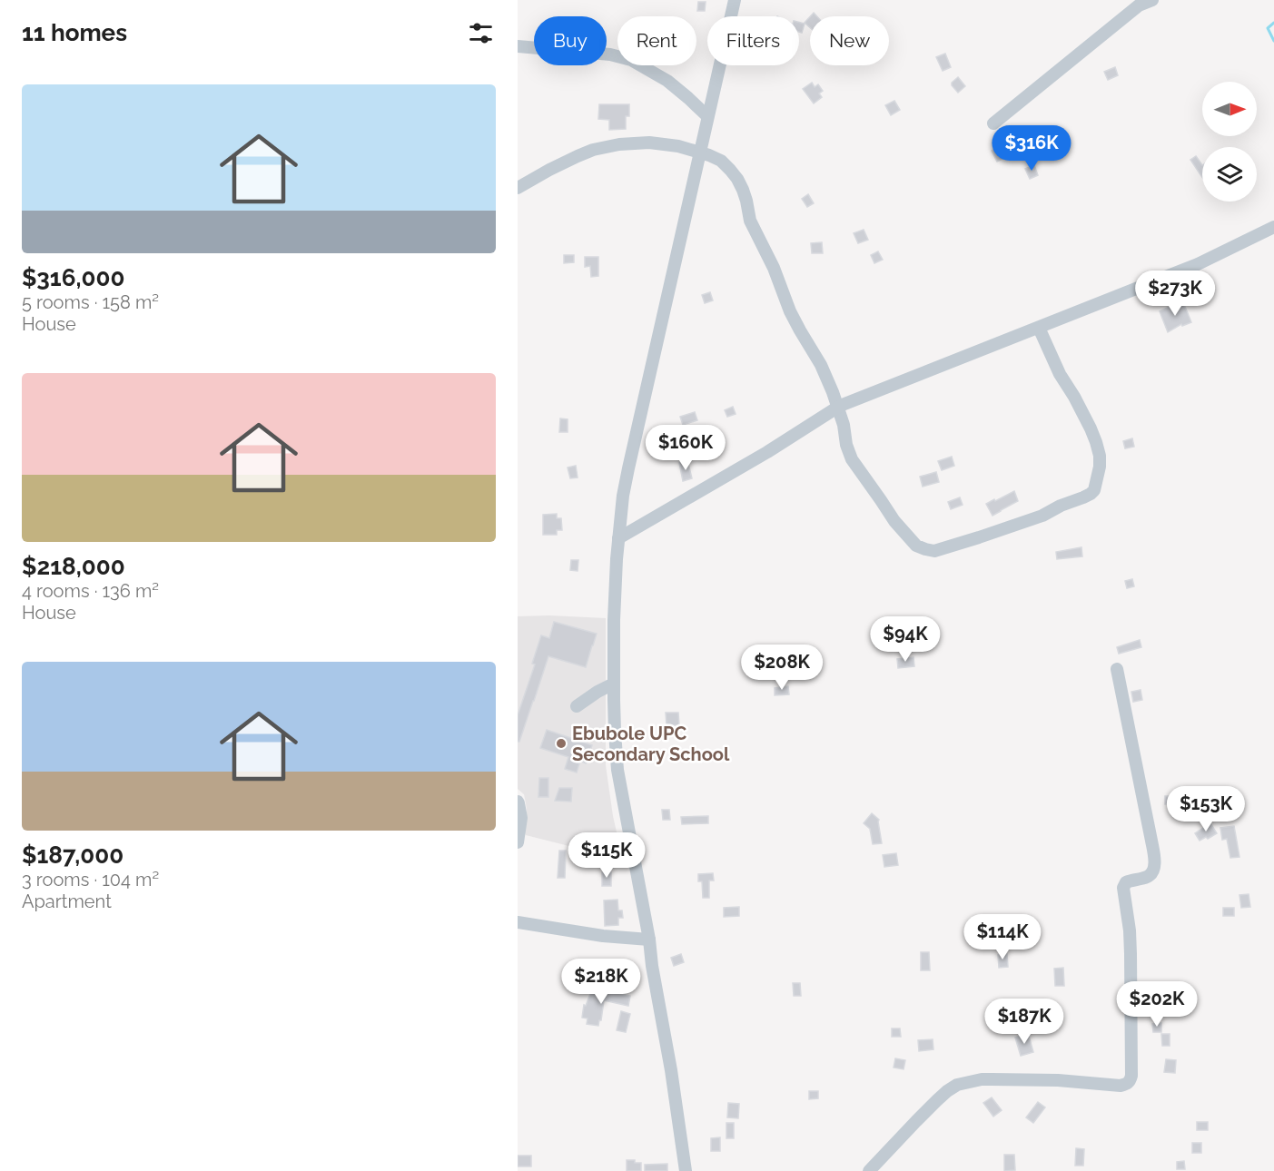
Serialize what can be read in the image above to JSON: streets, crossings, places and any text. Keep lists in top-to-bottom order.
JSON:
{
  "places": ["Ebubole UPC Secondary School"],
  "north": "right",
  "page": {
    "heading": "11 homes",
    "chip": [
      "Buy",
      "Rent",
      "Filters",
      "New"
    ],
    "list": [
      {
        "name": "$316,000",
        "note": "5 rooms · 158 m² · House"
      },
      {
        "name": "$218,000",
        "note": "4 rooms · 136 m² · House"
      },
      {
        "name": "$187,000",
        "note": "3 rooms · 104 m² · Apartment"
      }
    ],
    "price": [
      "$316K",
      "$273K",
      "$160K",
      "$94K",
      "$208K",
      "$153K",
      "$115K",
      "$114K",
      "$218K",
      "$202K",
      "$187K"
    ]
  }
}
